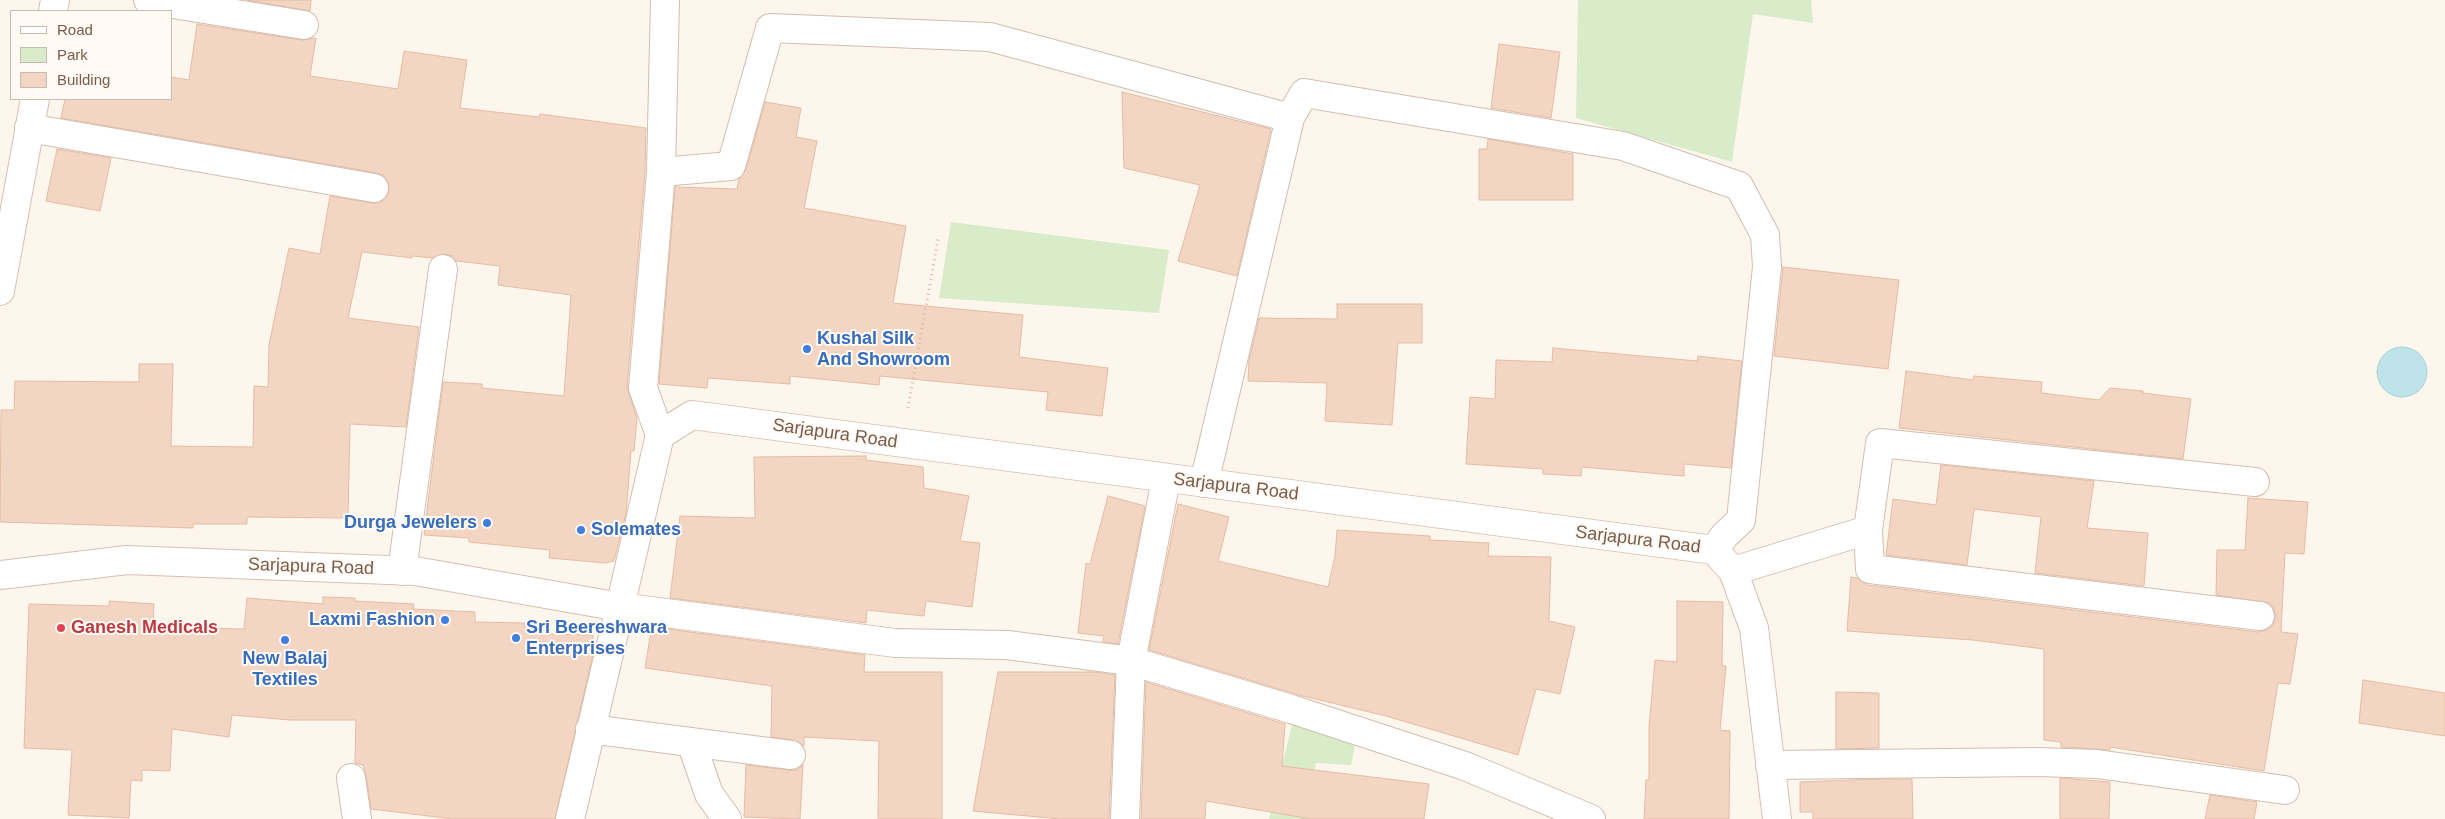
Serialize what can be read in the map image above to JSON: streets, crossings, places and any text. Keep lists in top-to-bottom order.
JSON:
{
  "streets": {
    "street": ["Sarjapura Road"]
  },
  "places": [
    "Kushal Silk And Showroom",
    "Durga Jewelers",
    "Solemates",
    "Laxmi Fashion",
    "Ganesh Medicals",
    "Sri Beereshwara Enterprises",
    "New Balaj Textiles"
  ],
  "legend": ["Road", "Park", "Building"]
}
